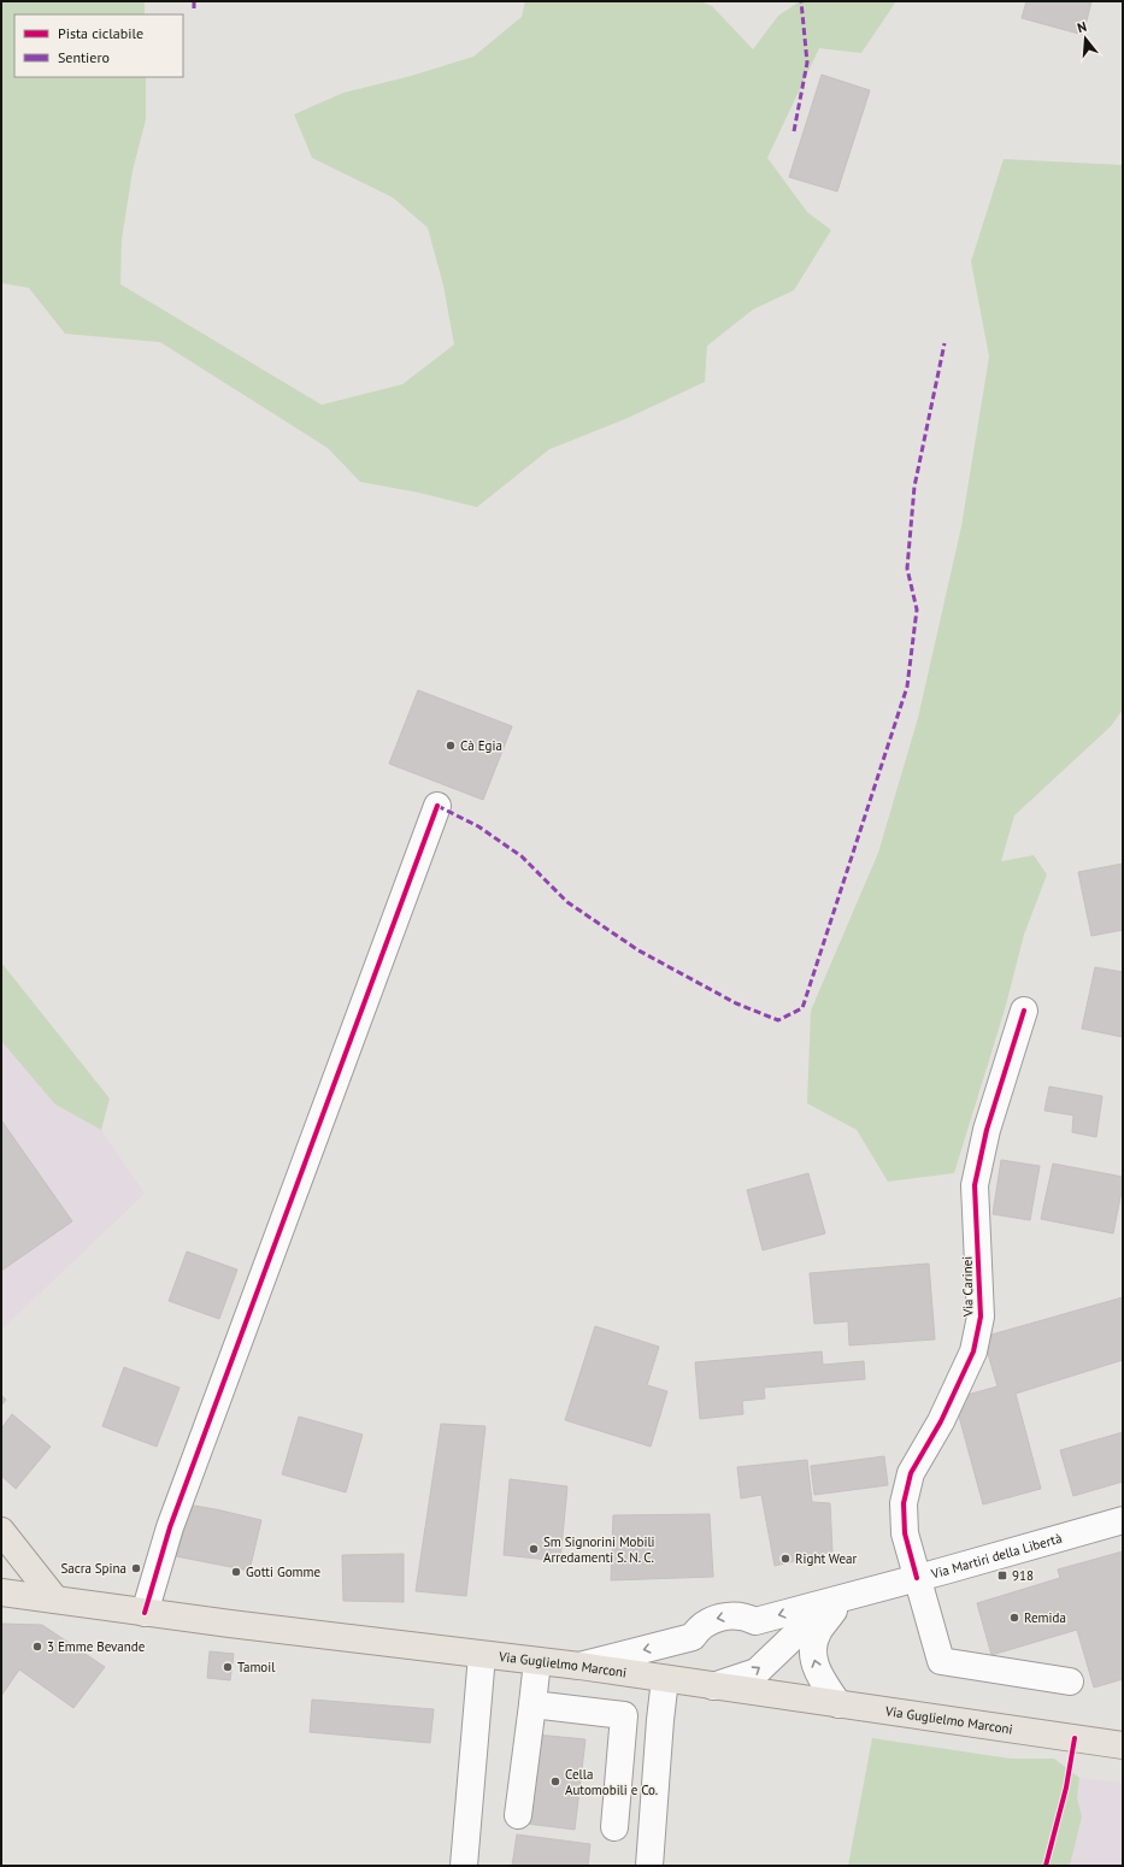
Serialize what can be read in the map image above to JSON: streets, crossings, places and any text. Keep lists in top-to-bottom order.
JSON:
{
  "streets": {
    "main road": ["Via Guglielmo Marconi"],
    "street": ["Via Carinei", "Via Martiri della Libertà"]
  },
  "crossings": [
    ["Via Carinei", "Via Martiri della Libertà"],
    ["Via Martiri della Libertà", "Via Guglielmo Marconi"]
  ],
  "places": {
    "other": [
      "Cà Egia",
      "Sm Signorini Mobili Arredamenti S. N. C.",
      "Right Wear",
      "Sacra Spina",
      "Gotti Gomme",
      "Remida",
      "3 Emme Bevande",
      "Tamoil",
      "Cella Automobili e Co."
    ],
    "transit": ["918"]
  },
  "legend": ["Pista ciclabile", "Sentiero"],
  "north": "top"
}
